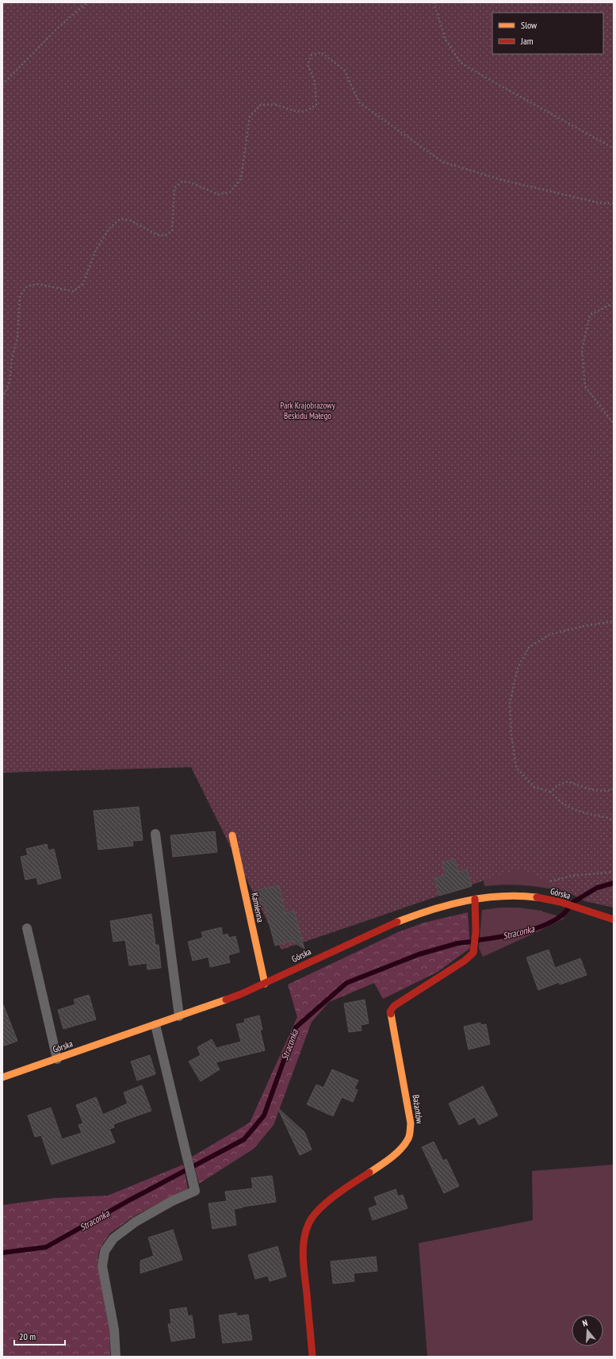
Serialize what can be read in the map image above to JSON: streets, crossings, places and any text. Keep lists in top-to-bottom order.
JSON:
{
  "streets": {
    "street": ["Górska", "Kamienna", "Bażantów"]
  },
  "crossings": [
    ["Górska", "Kamienna"],
    ["Górska", "Bażantów"]
  ],
  "water": ["Straconka"],
  "parks": ["Park Krajobrazowy Beskidu Małego"],
  "legend": ["Slow", "Jam"],
  "scale_bar": "20 m",
  "north": "top"
}
